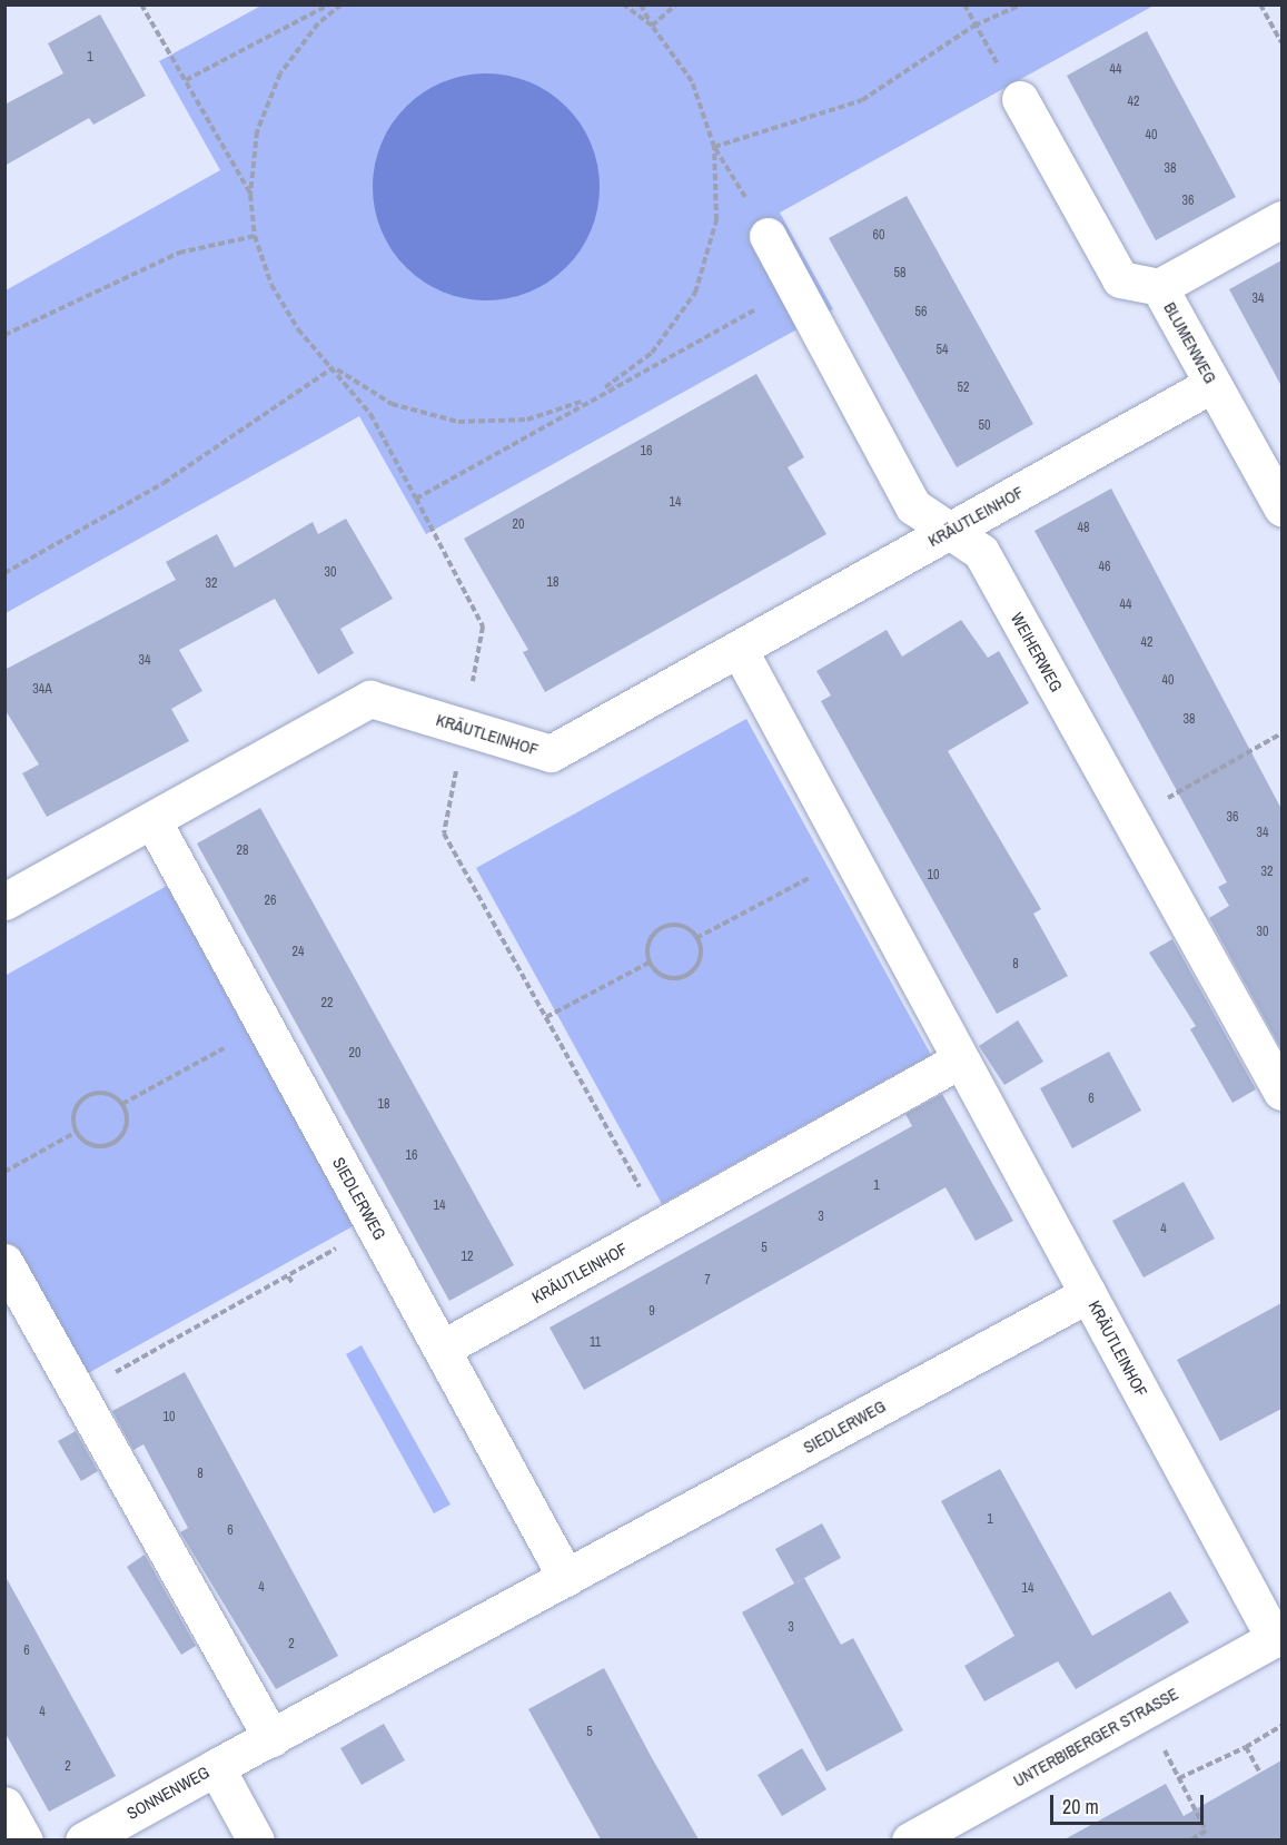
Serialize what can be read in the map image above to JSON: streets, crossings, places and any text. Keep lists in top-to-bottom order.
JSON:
{
  "streets": {
    "street": [
      "BLUMENWEG",
      "KRÄUTLEINHOF",
      "WEIHERWEG",
      "SIEDLERWEG",
      "UNTERBIBERGER STRASSE",
      "SONNENWEG"
    ]
  },
  "crossings": [
    ["BLUMENWEG", "KRÄUTLEINHOF"],
    ["KRÄUTLEINHOF", "WEIHERWEG"],
    ["KRÄUTLEINHOF", "SIEDLERWEG"],
    ["KRÄUTLEINHOF", "UNTERBIBERGER STRASSE"],
    ["SIEDLERWEG", "SONNENWEG"]
  ],
  "house_numbers": [
    "1",
    "44",
    "42",
    "40",
    "38",
    "36",
    "60",
    "58",
    "34",
    "56",
    "54",
    "52",
    "50",
    "16",
    "14",
    "20",
    "48",
    "46",
    "30",
    "18",
    "32",
    "44",
    "42",
    "34",
    "40",
    "34A",
    "38",
    "36",
    "34",
    "28",
    "32",
    "10",
    "26",
    "30",
    "24",
    "8",
    "22",
    "20",
    "6",
    "18",
    "16",
    "1",
    "14",
    "3",
    "4",
    "5",
    "12",
    "7",
    "9",
    "11",
    "10",
    "8",
    "1",
    "6",
    "4",
    "14",
    "3",
    "2",
    "6",
    "4",
    "5",
    "2"
  ],
  "scale_bar": "20 m"
}
